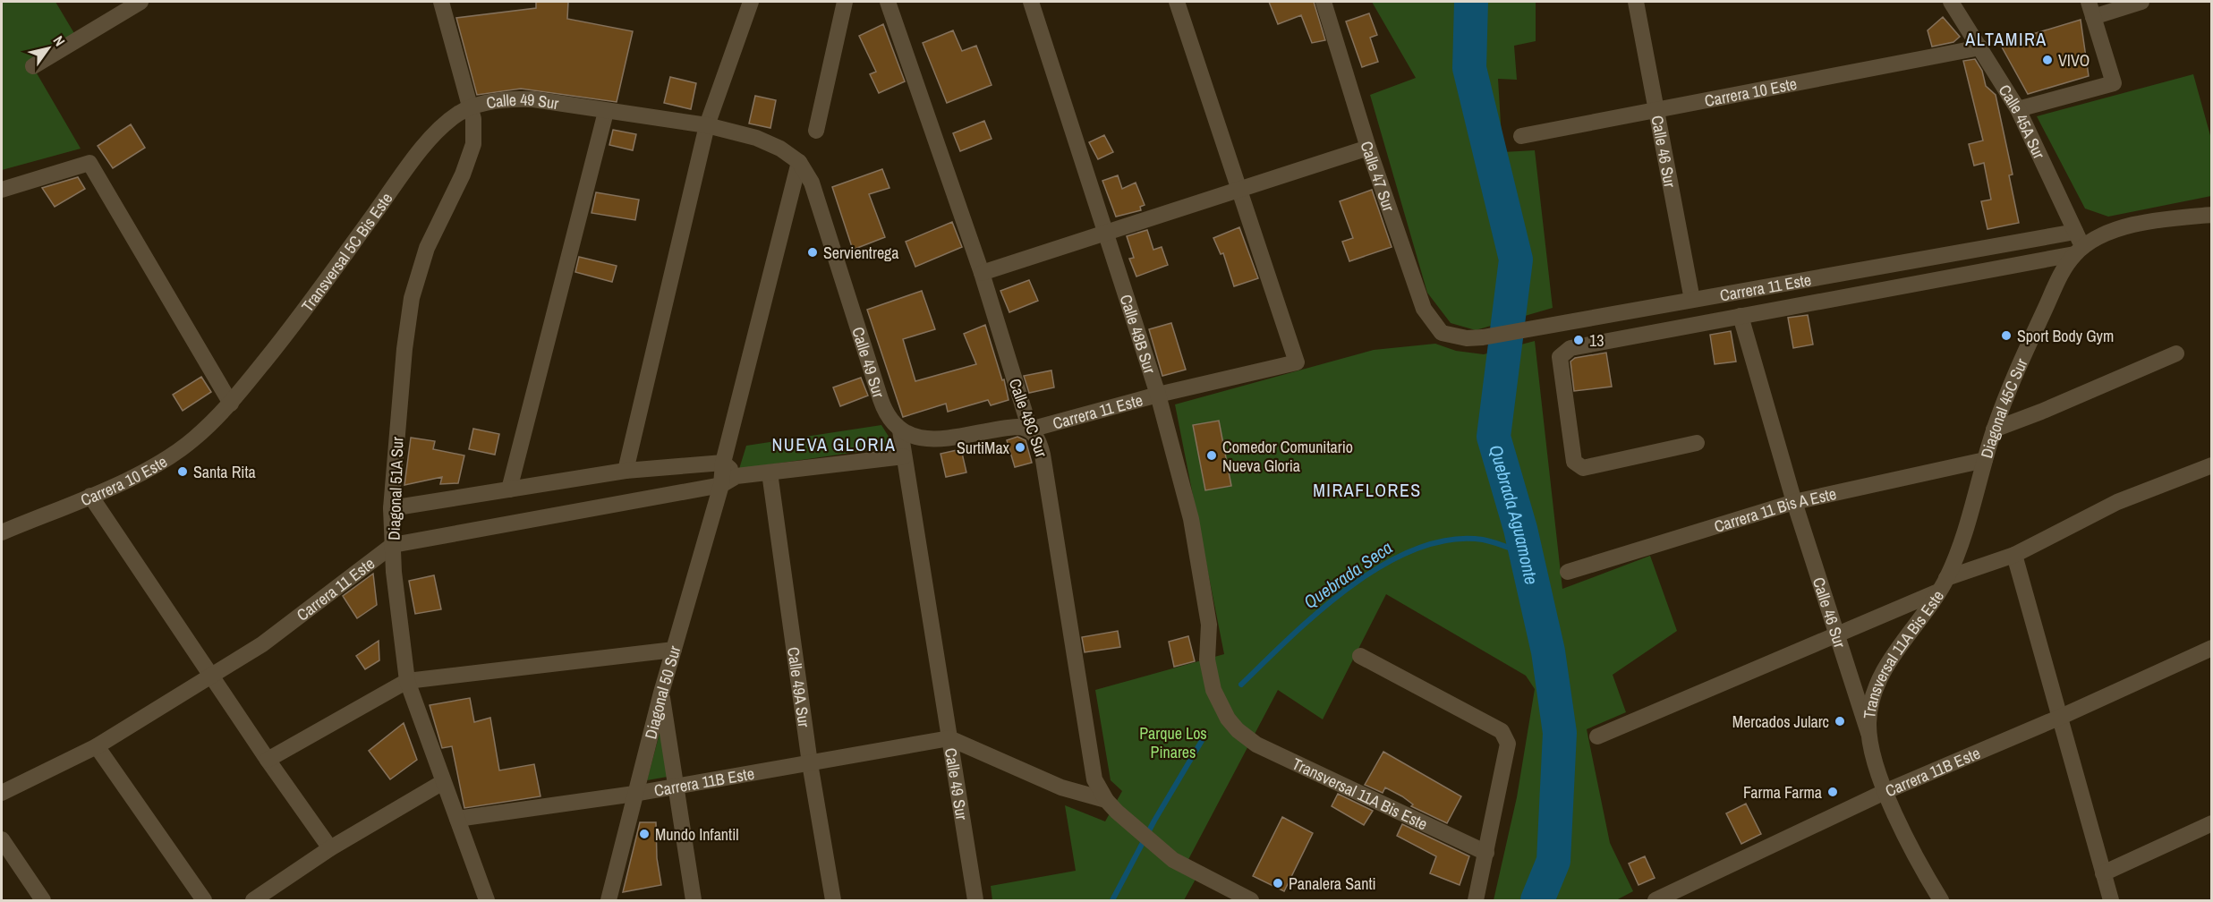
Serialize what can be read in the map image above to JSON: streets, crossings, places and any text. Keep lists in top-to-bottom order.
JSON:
{
  "streets": {
    "street": [
      "Carrera 10 Este",
      "Calle 49 Sur",
      "Calle 45A Sur",
      "Calle 46 Sur",
      "Calle 47 Sur",
      "Transversal 5C Bis Este",
      "Carrera 11 Este",
      "Calle 48B Sur",
      "Diagonal 45C Sur",
      "Calle 48C Sur",
      "Diagonal 51A Sur",
      "Carrera 11 Bis A Este",
      "Transversal 11A Bis Este",
      "Calle 49A Sur",
      "Diagonal 50 Sur",
      "Carrera 11B Este"
    ]
  },
  "crossings": [
    ["Carrera 10 Este", "Calle 45A Sur"],
    ["Carrera 10 Este", "Calle 46 Sur"],
    ["Carrera 10 Este", "Transversal 5C Bis Este"],
    ["Calle 49 Sur", "Transversal 5C Bis Este"],
    ["Calle 49 Sur", "Carrera 11 Este"],
    ["Calle 49 Sur", "Diagonal 51A Sur"],
    ["Calle 49 Sur", "Diagonal 50 Sur"],
    ["Calle 49 Sur", "Carrera 11B Este"],
    ["Calle 45A Sur", "Carrera 11 Este"],
    ["Calle 45A Sur", "Diagonal 45C Sur"],
    ["Calle 46 Sur", "Carrera 11 Este"],
    ["Calle 46 Sur", "Carrera 11 Bis A Este"],
    ["Calle 46 Sur", "Transversal 11A Bis Este"],
    ["Calle 46 Sur", "Carrera 11B Este"],
    ["Calle 47 Sur", "Carrera 11 Este"],
    ["Transversal 5C Bis Este", "Diagonal 51A Sur"],
    ["Carrera 11 Este", "Calle 48B Sur"],
    ["Carrera 11 Este", "Diagonal 45C Sur"],
    ["Carrera 11 Este", "Calle 48C Sur"],
    ["Carrera 11 Este", "Diagonal 51A Sur"],
    ["Carrera 11 Este", "Calle 49A Sur"],
    ["Carrera 11 Este", "Diagonal 50 Sur"],
    ["Calle 48B Sur", "Transversal 11A Bis Este"],
    ["Diagonal 45C Sur", "Carrera 11 Bis A Este"],
    ["Diagonal 45C Sur", "Transversal 11A Bis Este"],
    ["Diagonal 51A Sur", "Carrera 11B Este"],
    ["Calle 49A Sur", "Carrera 11B Este"],
    ["Diagonal 50 Sur", "Carrera 11B Este"]
  ],
  "districts": ["ALTAMIRA", "NUEVA GLORIA", "MIRAFLORES"],
  "water": ["Quebrada Aguamonte", "Quebrada Seca"],
  "parks": ["Parque Los Pinares"],
  "places": [
    "VIVO",
    "Servientrega",
    "Sport Body Gym",
    "13",
    "SurtiMax",
    "Comedor Comunitario Nueva Gloria",
    "Santa Rita",
    "Mercados Jularc",
    "Farma Farma",
    "Mundo Infantil",
    "Panalera Santi"
  ],
  "north": "top right"
}
